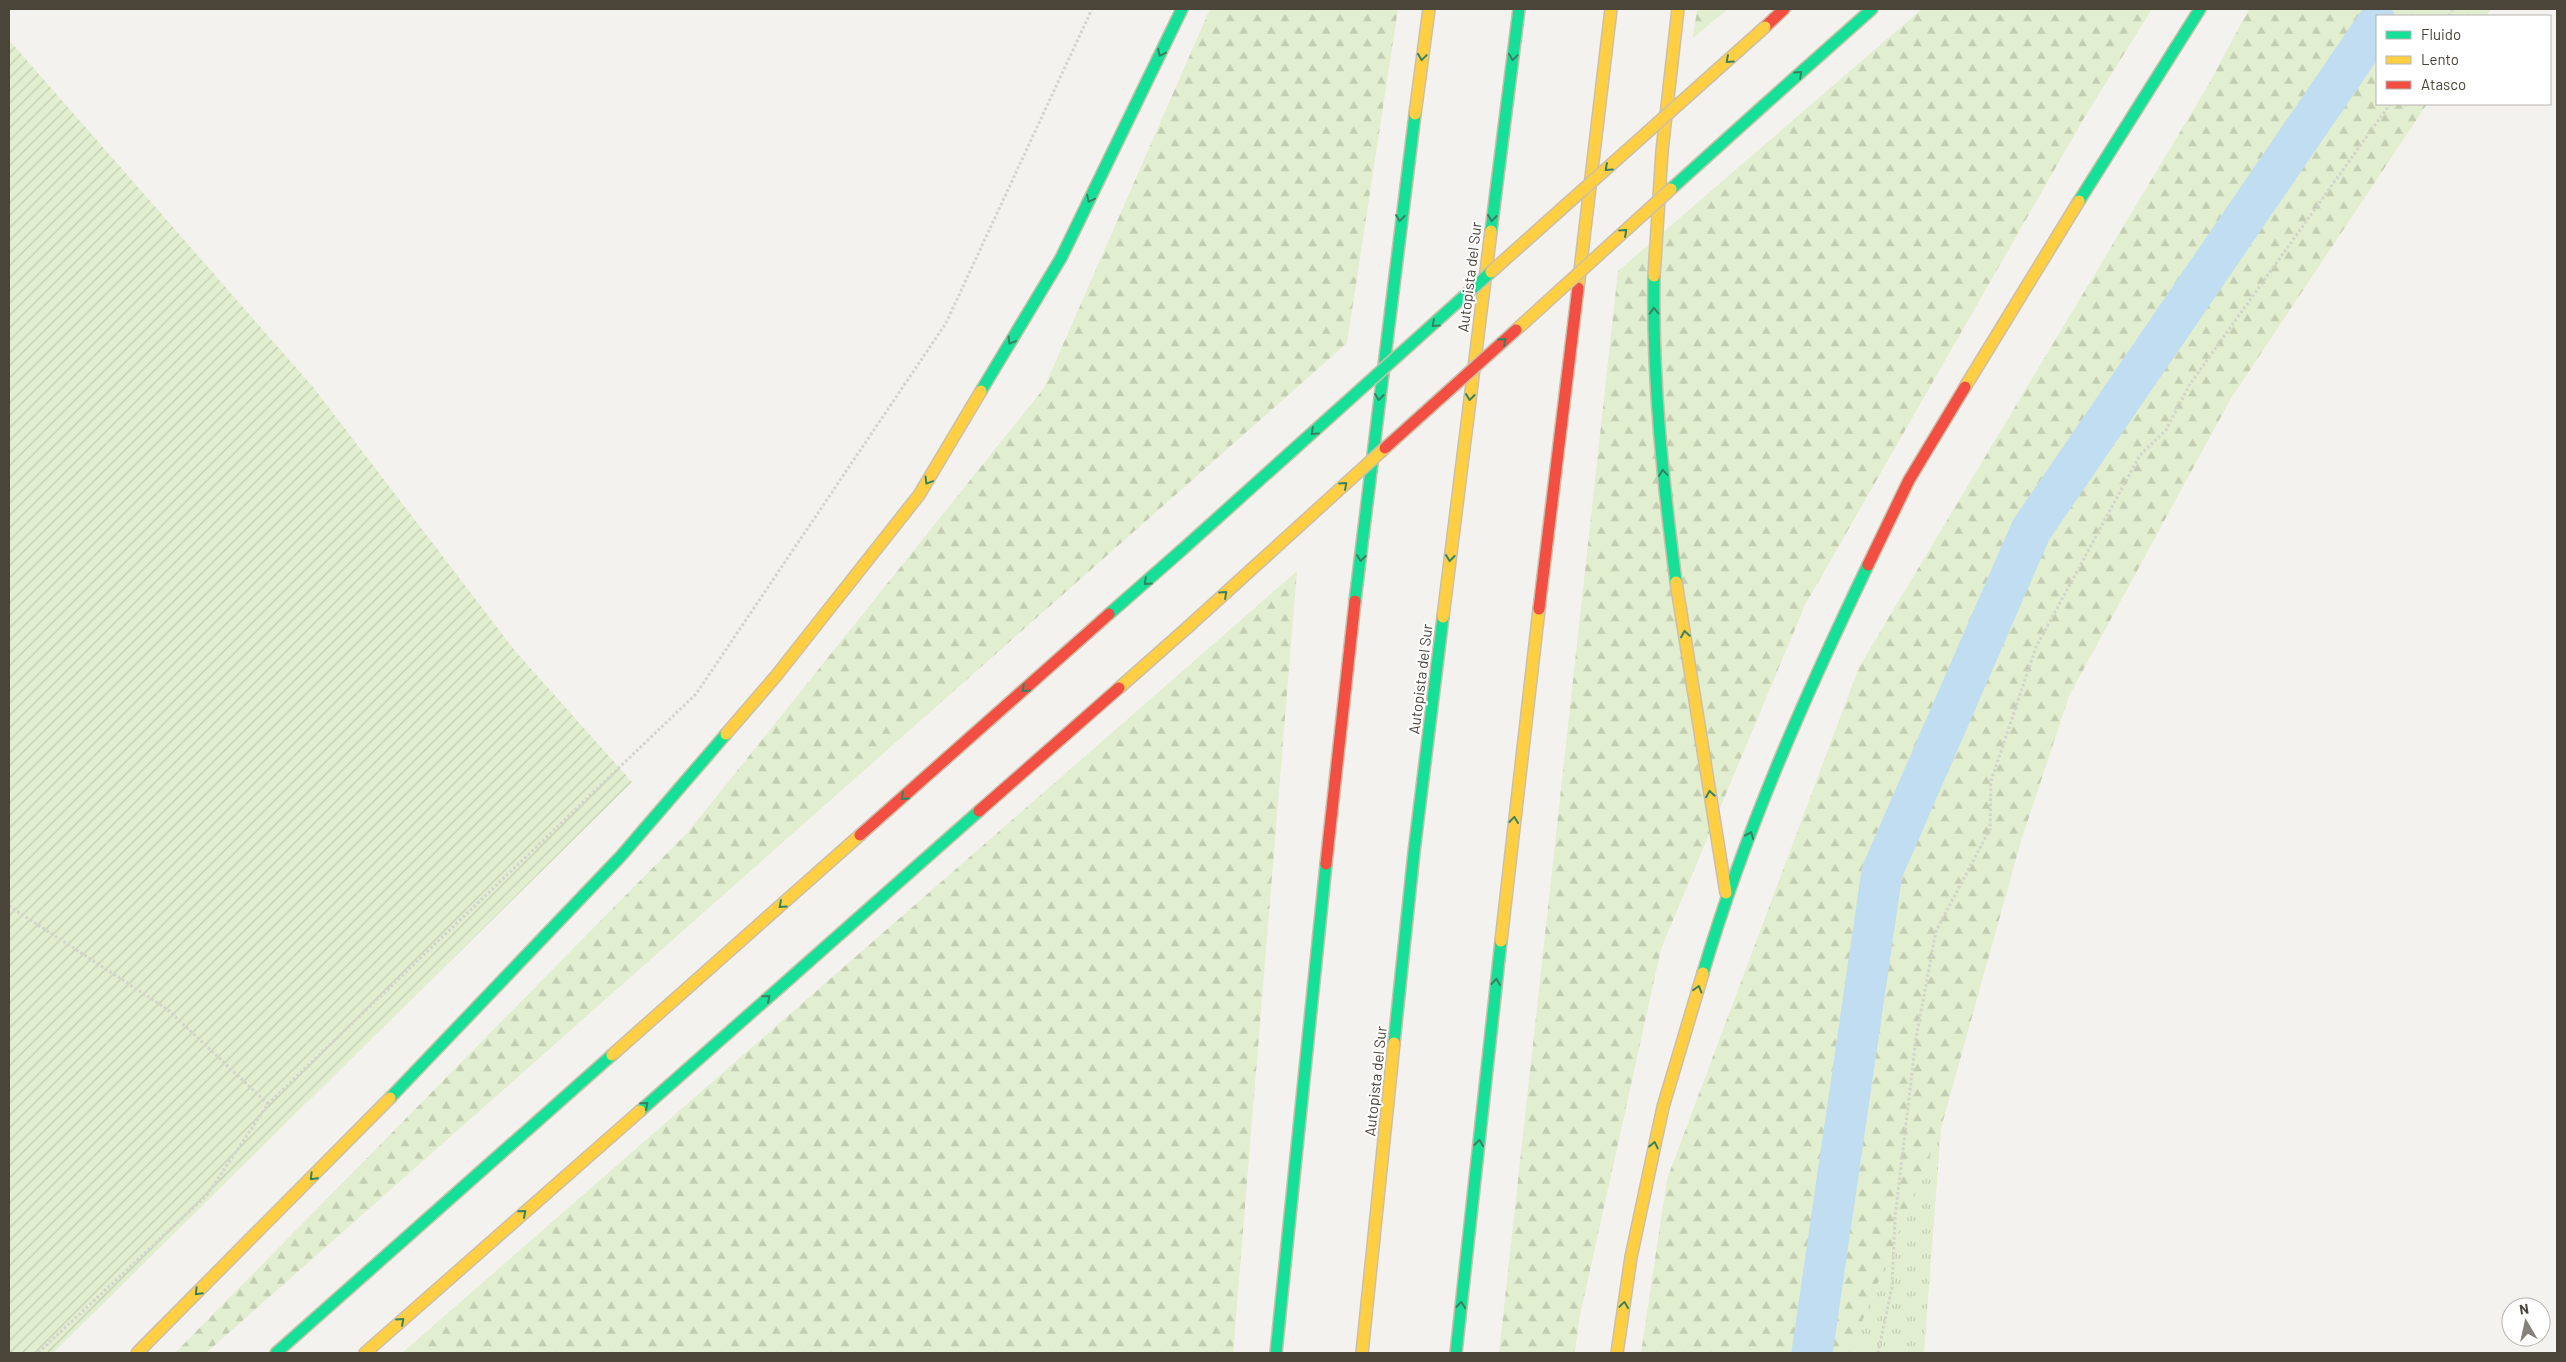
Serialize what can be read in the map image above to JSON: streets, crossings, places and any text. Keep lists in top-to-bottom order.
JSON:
{
  "streets": {
    "highway": ["Autopista del Sur"]
  },
  "legend": ["Fluido", "Lento", "Atasco"],
  "north": "top"
}
